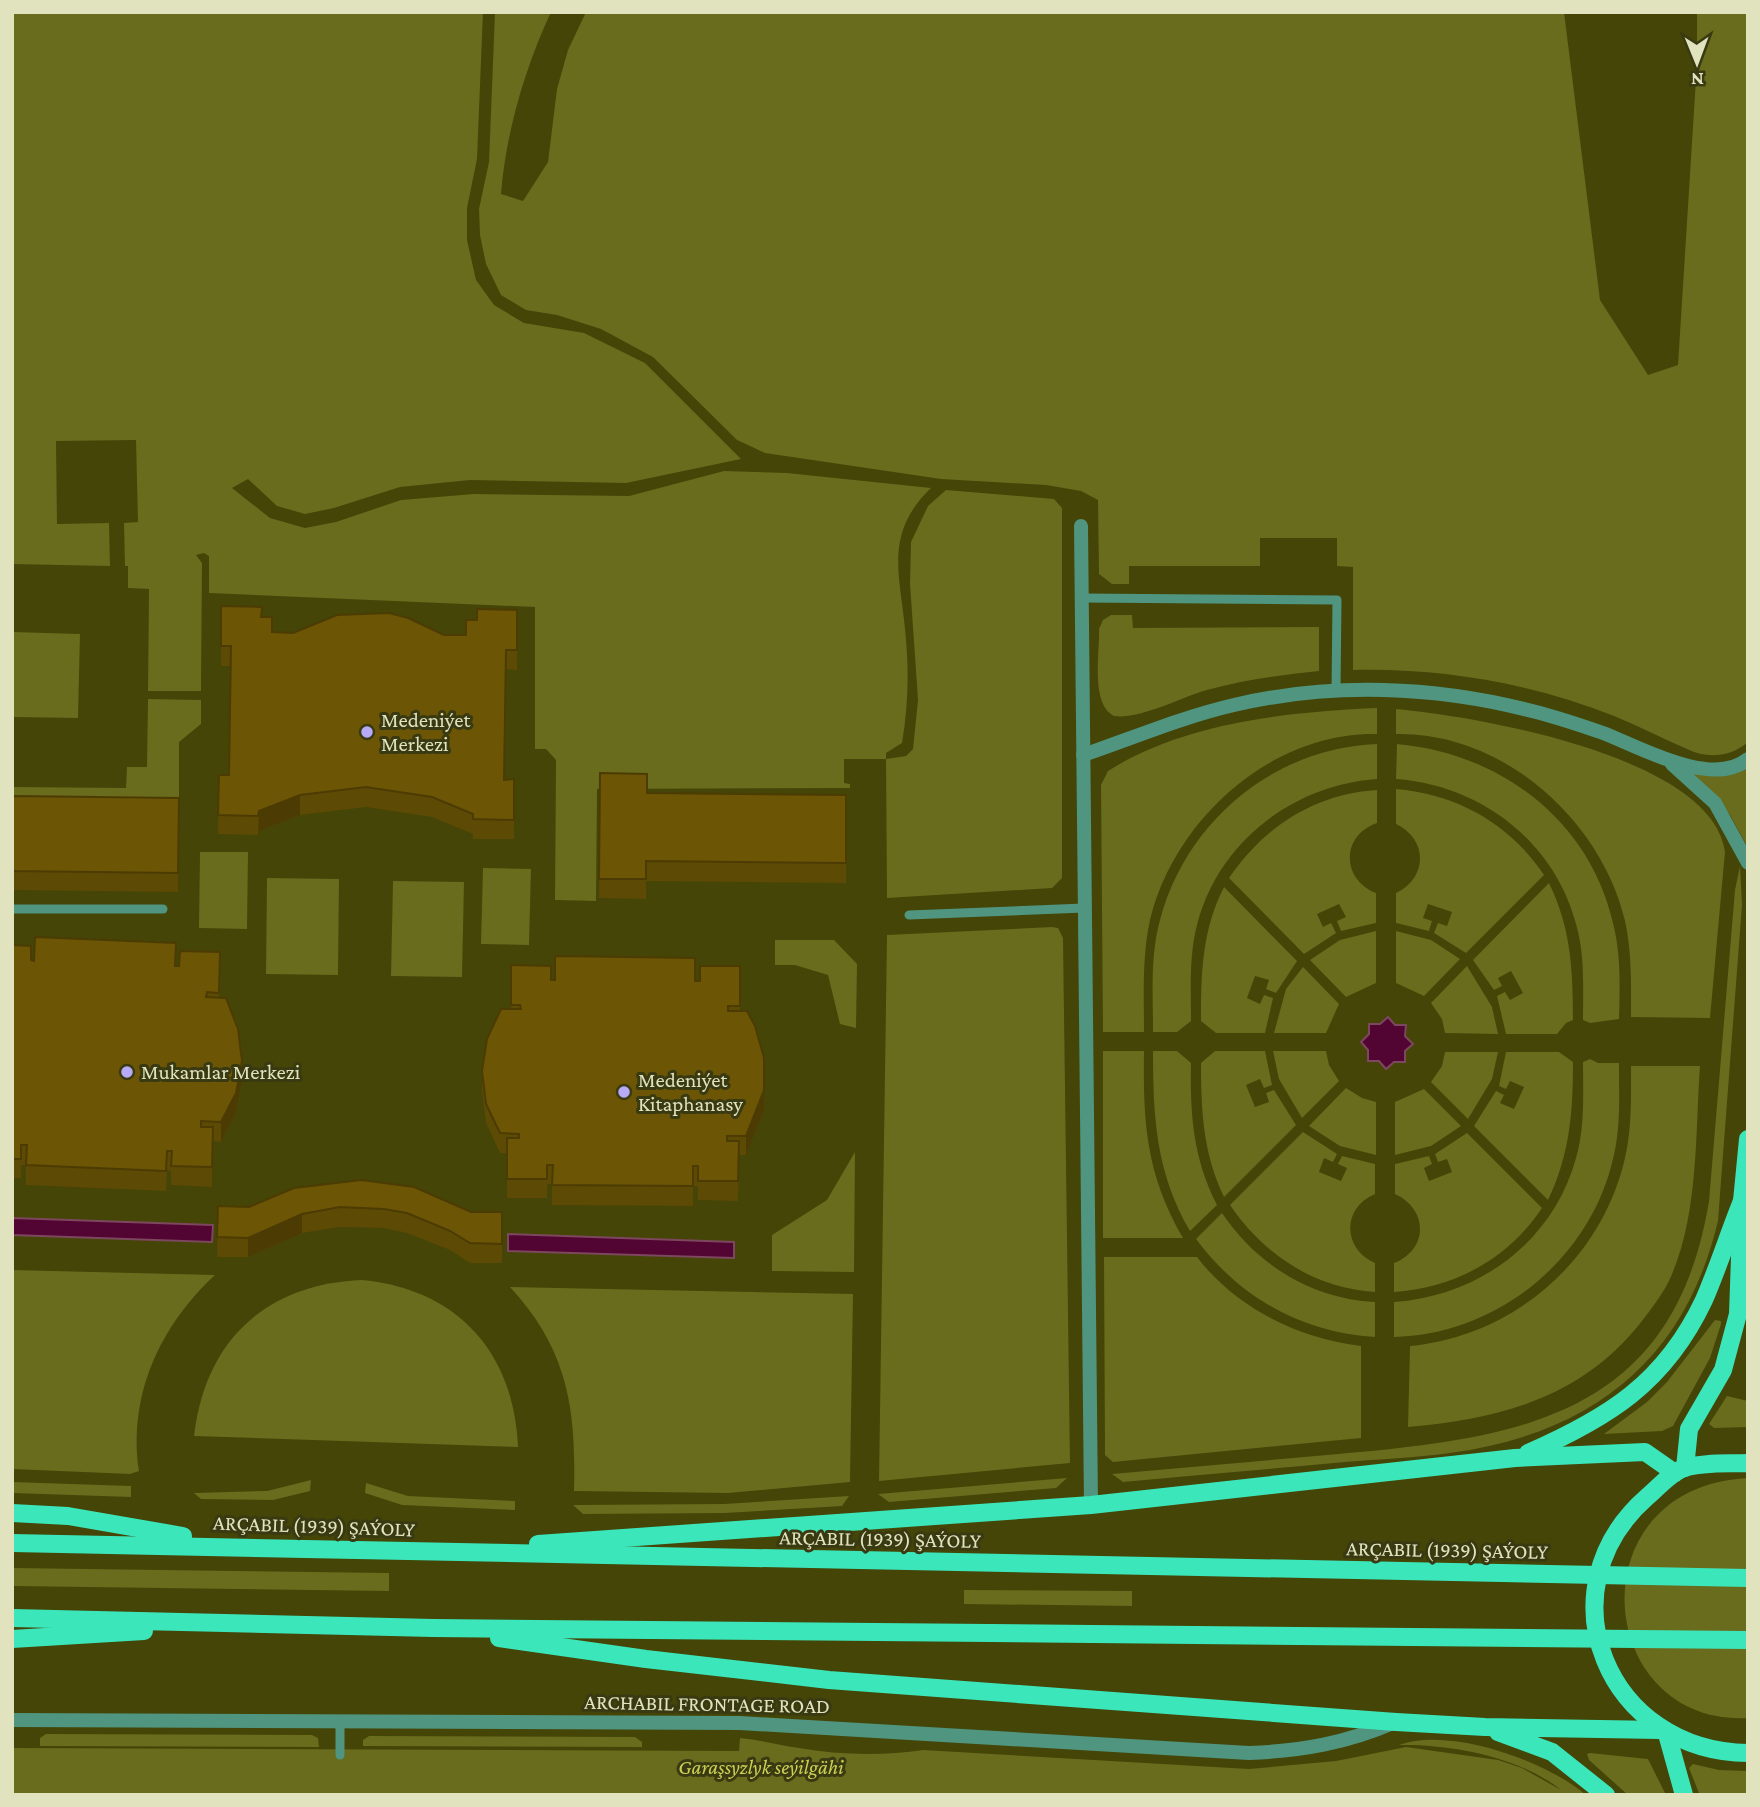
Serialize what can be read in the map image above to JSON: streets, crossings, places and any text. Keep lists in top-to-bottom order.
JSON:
{
  "streets": {
    "main road": ["ARÇABIL (1939) ŞAÝOLY"],
    "street": ["ARCHABIL FRONTAGE ROAD"]
  },
  "parks": ["Garaşsyzlyk seýilgähi"],
  "places": ["Medeniýet Merkezi", "Mukamlar Merkezi", "Medeniýet Kitaphanasy"],
  "north": "bottom"
}
